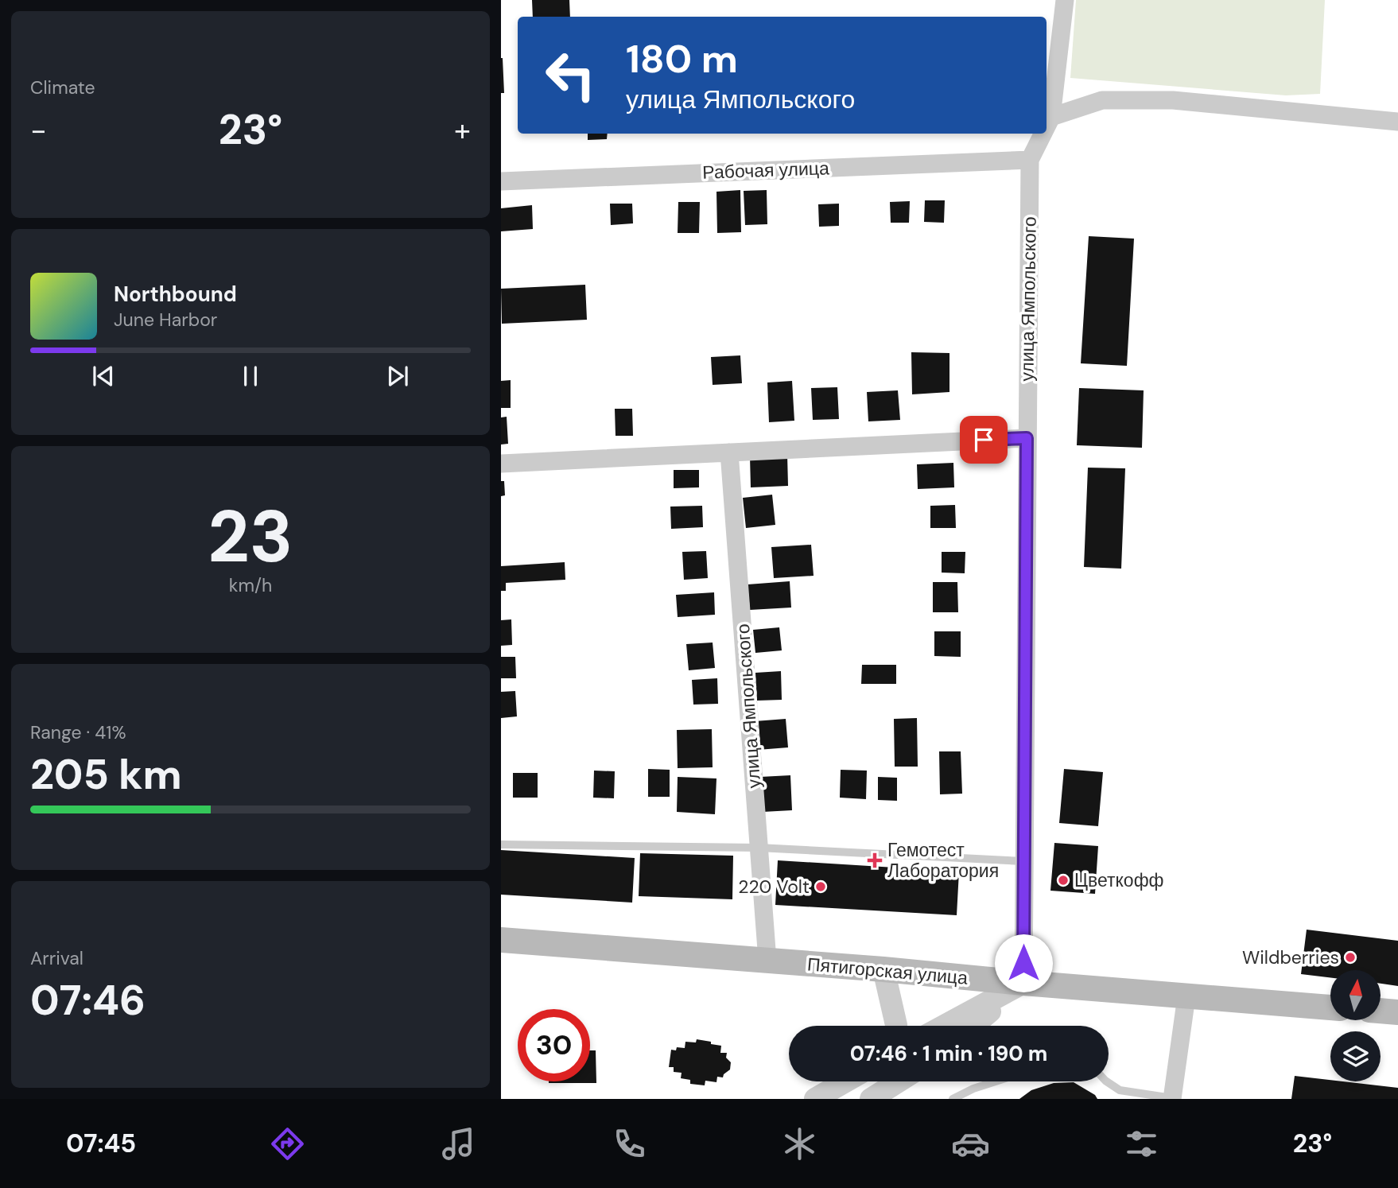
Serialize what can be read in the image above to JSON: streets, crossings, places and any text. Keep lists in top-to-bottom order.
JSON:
{
  "streets": {
    "main road": ["Пятигорская улица"],
    "street": ["Рабочая улица", "улица Ямпольского"]
  },
  "crossings": [
    ["Рабочая улица", "улица Ямпольского"],
    ["улица Ямпольского", "Пятигорская улица"]
  ],
  "places": {
    "health": ["Гемотест Лаборатория"],
    "other": ["Цветкофф", "220 Volt", "Wildberries"]
  },
  "north": "top",
  "page": {
    "tile": [
      "Climate",
      ["23", "km/h"],
      ["Range · 41%", "205 km"],
      ["Arrival", "07:46"]
    ],
    "turn": ["180 m", "улица Ямпольского"],
    "heat": ["−", "23°", "+"],
    "song": ["Northbound", "June Harbor"],
    "limit": "30",
    "trip": "07:46 · 1 min · 190 m",
    "tabs": ["07:45", "23°"]
  }
}
